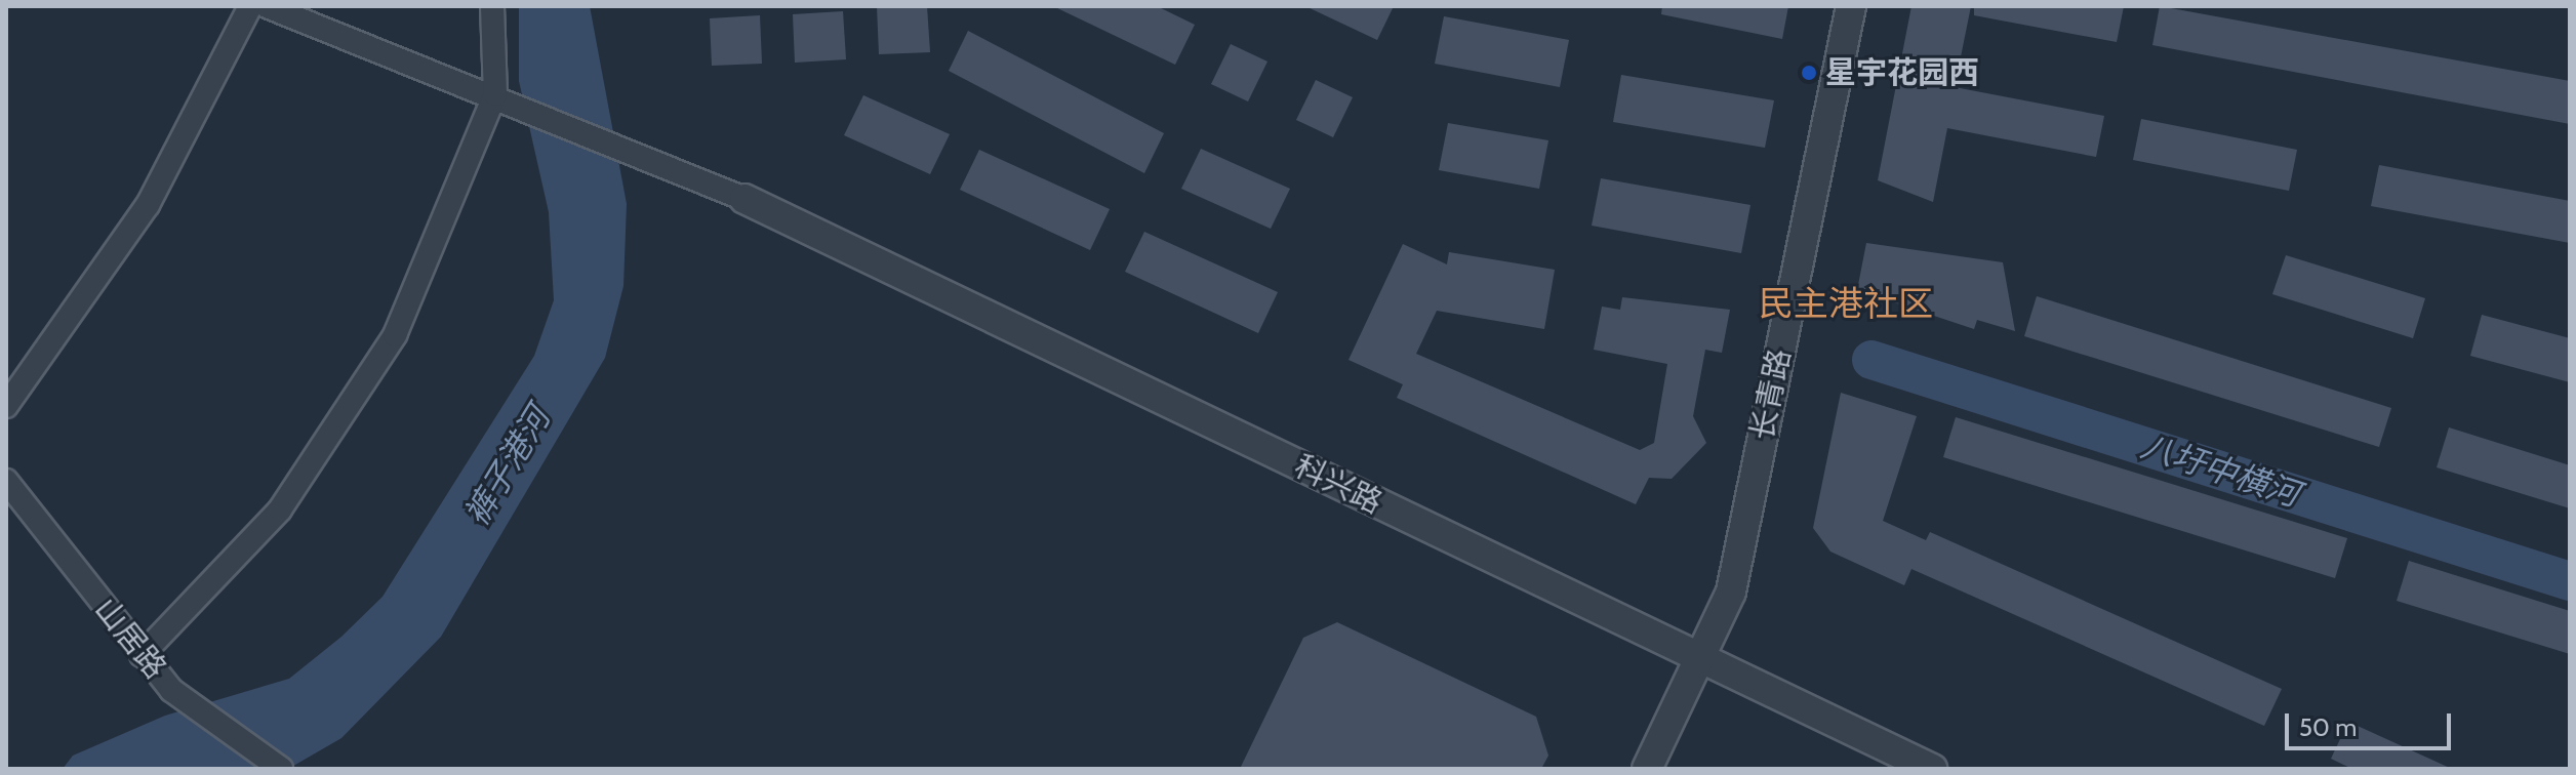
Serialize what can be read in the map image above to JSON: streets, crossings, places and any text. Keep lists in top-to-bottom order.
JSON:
{
  "streets": {
    "street": ["长青路", "科兴路", "山居路"]
  },
  "crossings": [
    ["长青路", "科兴路"]
  ],
  "districts": ["民主港社区"],
  "water": ["裤子港河", "八圩中横河"],
  "places": ["星宇花园西"],
  "scale_bar": "50 m"
}
